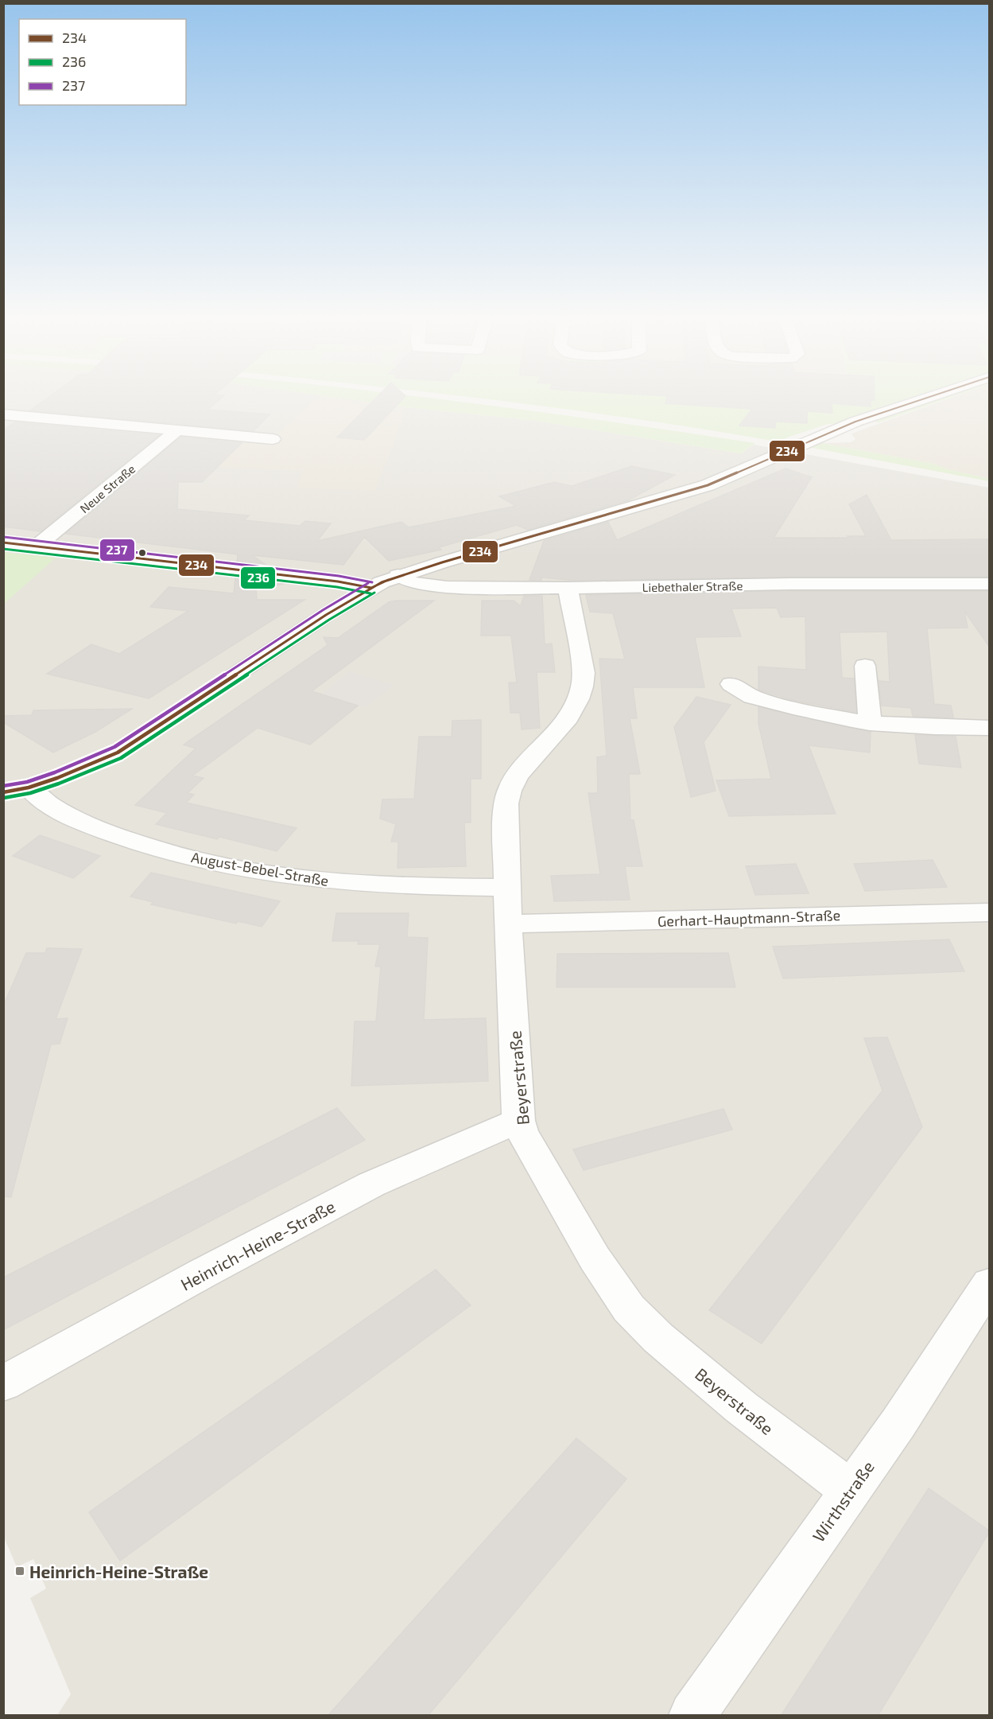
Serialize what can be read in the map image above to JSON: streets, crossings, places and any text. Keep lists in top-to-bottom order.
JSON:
{
  "streets": {
    "street": [
      "Neue Straße",
      "Liebethaler Straße",
      "August-Bebel-Straße",
      "Gerhart-Hauptmann-Straße",
      "Beyerstraße",
      "Heinrich-Heine-Straße",
      "Wirthstraße"
    ]
  },
  "crossings": [
    ["Liebethaler Straße", "Beyerstraße"],
    ["August-Bebel-Straße", "Beyerstraße"],
    ["Gerhart-Hauptmann-Straße", "Beyerstraße"],
    ["Beyerstraße", "Heinrich-Heine-Straße"],
    ["Beyerstraße", "Wirthstraße"]
  ],
  "places": {
    "transit": ["Heinrich-Heine-Straße"]
  },
  "lines": ["transit line 234", "transit line 237", "transit line 236"],
  "legend": ["234", "236", "237"]
}
